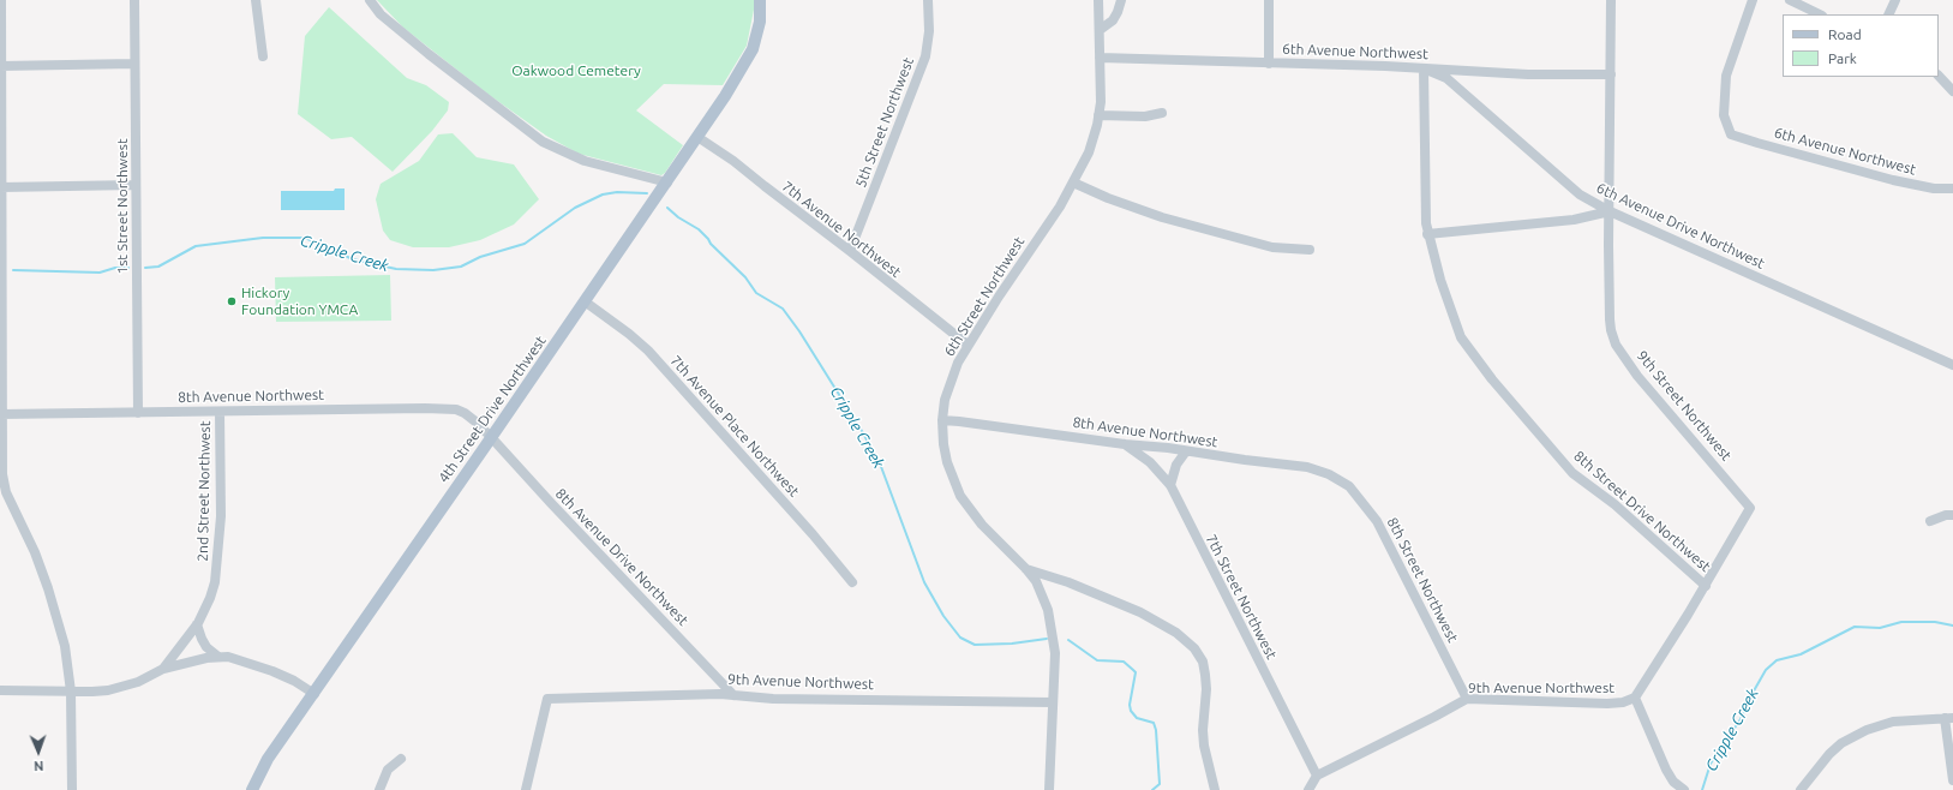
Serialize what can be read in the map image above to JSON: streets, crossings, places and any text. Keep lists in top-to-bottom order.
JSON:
{
  "streets": {
    "main road": ["4th Street Drive Northwest"],
    "street": [
      "6th Avenue Northwest",
      "5th Street Northwest",
      "1st Street Northwest",
      "6th Avenue Drive Northwest",
      "7th Avenue Northwest",
      "6th Street Northwest",
      "8th Avenue Northwest",
      "9th Street Northwest",
      "7th Avenue Place Northwest",
      "2nd Street Northwest",
      "8th Street Drive Northwest",
      "8th Avenue Drive Northwest",
      "8th Street Northwest",
      "7th Street Northwest",
      "9th Avenue Northwest"
    ]
  },
  "crossings": [
    ["6th Avenue Northwest", "6th Avenue Drive Northwest"],
    ["6th Avenue Northwest", "6th Street Northwest"],
    ["6th Avenue Northwest", "9th Street Northwest"],
    ["6th Avenue Northwest", "8th Street Drive Northwest"],
    ["5th Street Northwest", "7th Avenue Northwest"],
    ["1st Street Northwest", "8th Avenue Northwest"],
    ["6th Avenue Drive Northwest", "9th Street Northwest"],
    ["6th Avenue Drive Northwest", "8th Street Drive Northwest"],
    ["7th Avenue Northwest", "6th Street Northwest"],
    ["7th Avenue Northwest", "4th Street Drive Northwest"],
    ["6th Street Northwest", "8th Avenue Northwest"],
    ["6th Street Northwest", "9th Avenue Northwest"],
    ["8th Avenue Northwest", "4th Street Drive Northwest"],
    ["8th Avenue Northwest", "2nd Street Northwest"],
    ["8th Avenue Northwest", "8th Avenue Drive Northwest"],
    ["8th Avenue Northwest", "8th Street Northwest"],
    ["8th Avenue Northwest", "7th Street Northwest"],
    ["9th Street Northwest", "9th Avenue Northwest"],
    ["4th Street Drive Northwest", "7th Avenue Place Northwest"],
    ["4th Street Drive Northwest", "8th Avenue Drive Northwest"],
    ["8th Street Drive Northwest", "9th Avenue Northwest"],
    ["8th Avenue Drive Northwest", "9th Avenue Northwest"],
    ["8th Street Northwest", "9th Avenue Northwest"],
    ["7th Street Northwest", "9th Avenue Northwest"]
  ],
  "water": ["Cripple Creek"],
  "parks": ["Oakwood Cemetery"],
  "places": ["Hickory Foundation YMCA"],
  "legend": ["Road", "Park"],
  "north": "bottom"
}
